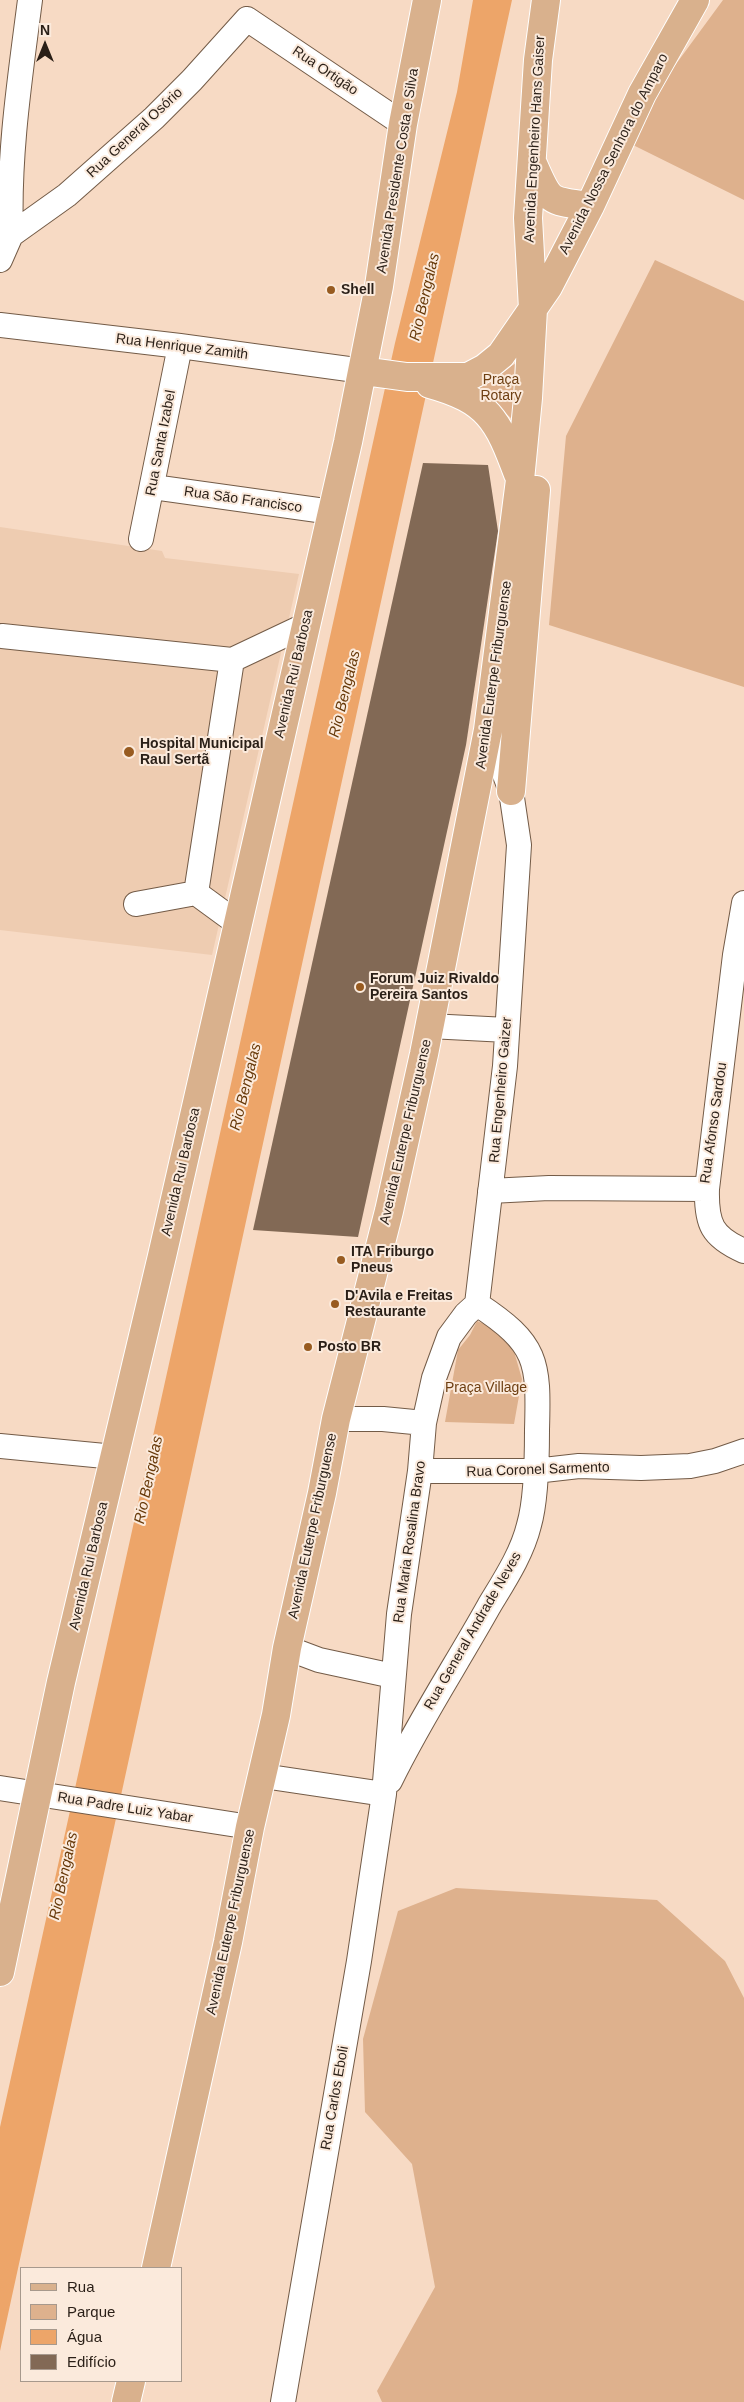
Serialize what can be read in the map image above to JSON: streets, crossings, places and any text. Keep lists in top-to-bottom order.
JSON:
{
  "streets": {
    "main road": [
      "Avenida Engenheiro Hans Gaiser",
      "Avenida Nossa Senhora do Amparo",
      "Avenida Presidente Costa e Silva",
      "Avenida Rui Barbosa",
      "Avenida Euterpe Friburguense"
    ],
    "street": [
      "Rua Ortigão",
      "Rua General Osório",
      "Rua Henrique Zamith",
      "Rua Santa Izabel",
      "Rua São Francisco",
      "Rua Engenheiro Gaizer",
      "Rua Afonso Sardou",
      "Rua Coronel Sarmento",
      "Rua Maria Rosalina Bravo",
      "Rua General Andrade Neves",
      "Rua Padre Luiz Yabar",
      "Rua Carlos Eboli"
    ]
  },
  "crossings": [
    ["Rua Ortigão", "Rua General Osório"],
    ["Rua Ortigão", "Avenida Presidente Costa e Silva"],
    ["Avenida Engenheiro Hans Gaiser", "Avenida Nossa Senhora do Amparo"],
    ["Avenida Engenheiro Hans Gaiser", "Avenida Euterpe Friburguense"],
    ["Avenida Nossa Senhora do Amparo", "Avenida Euterpe Friburguense"],
    ["Avenida Presidente Costa e Silva", "Rua Henrique Zamith"],
    ["Avenida Presidente Costa e Silva", "Avenida Rui Barbosa"],
    ["Rua Henrique Zamith", "Rua Santa Izabel"],
    ["Rua Henrique Zamith", "Avenida Rui Barbosa"],
    ["Rua Santa Izabel", "Rua São Francisco"],
    ["Rua São Francisco", "Avenida Rui Barbosa"],
    ["Avenida Rui Barbosa", "Rua Padre Luiz Yabar"],
    ["Avenida Euterpe Friburguense", "Rua Engenheiro Gaizer"],
    ["Avenida Euterpe Friburguense", "Rua Padre Luiz Yabar"],
    ["Rua Engenheiro Gaizer", "Rua Afonso Sardou"],
    ["Rua Engenheiro Gaizer", "Rua Maria Rosalina Bravo"],
    ["Rua Engenheiro Gaizer", "Rua General Andrade Neves"],
    ["Rua Coronel Sarmento", "Rua Maria Rosalina Bravo"],
    ["Rua Coronel Sarmento", "Rua General Andrade Neves"],
    ["Rua Maria Rosalina Bravo", "Rua General Andrade Neves"],
    ["Rua Maria Rosalina Bravo", "Rua Carlos Eboli"],
    ["Rua General Andrade Neves", "Rua Carlos Eboli"]
  ],
  "water": ["Rio Bengalas"],
  "parks": ["Praça Rotary", "Praça Village"],
  "places": [
    "Shell",
    "Hospital Municipal Raul Sertã",
    "Forum Juiz Rivaldo Pereira Santos",
    "ITA Friburgo Pneus",
    "D'Avila e Freitas Restaurante",
    "Posto BR"
  ],
  "legend": [
    "Rua",
    "Parque",
    "Água",
    "Edifício"
  ],
  "north": "top"
}
